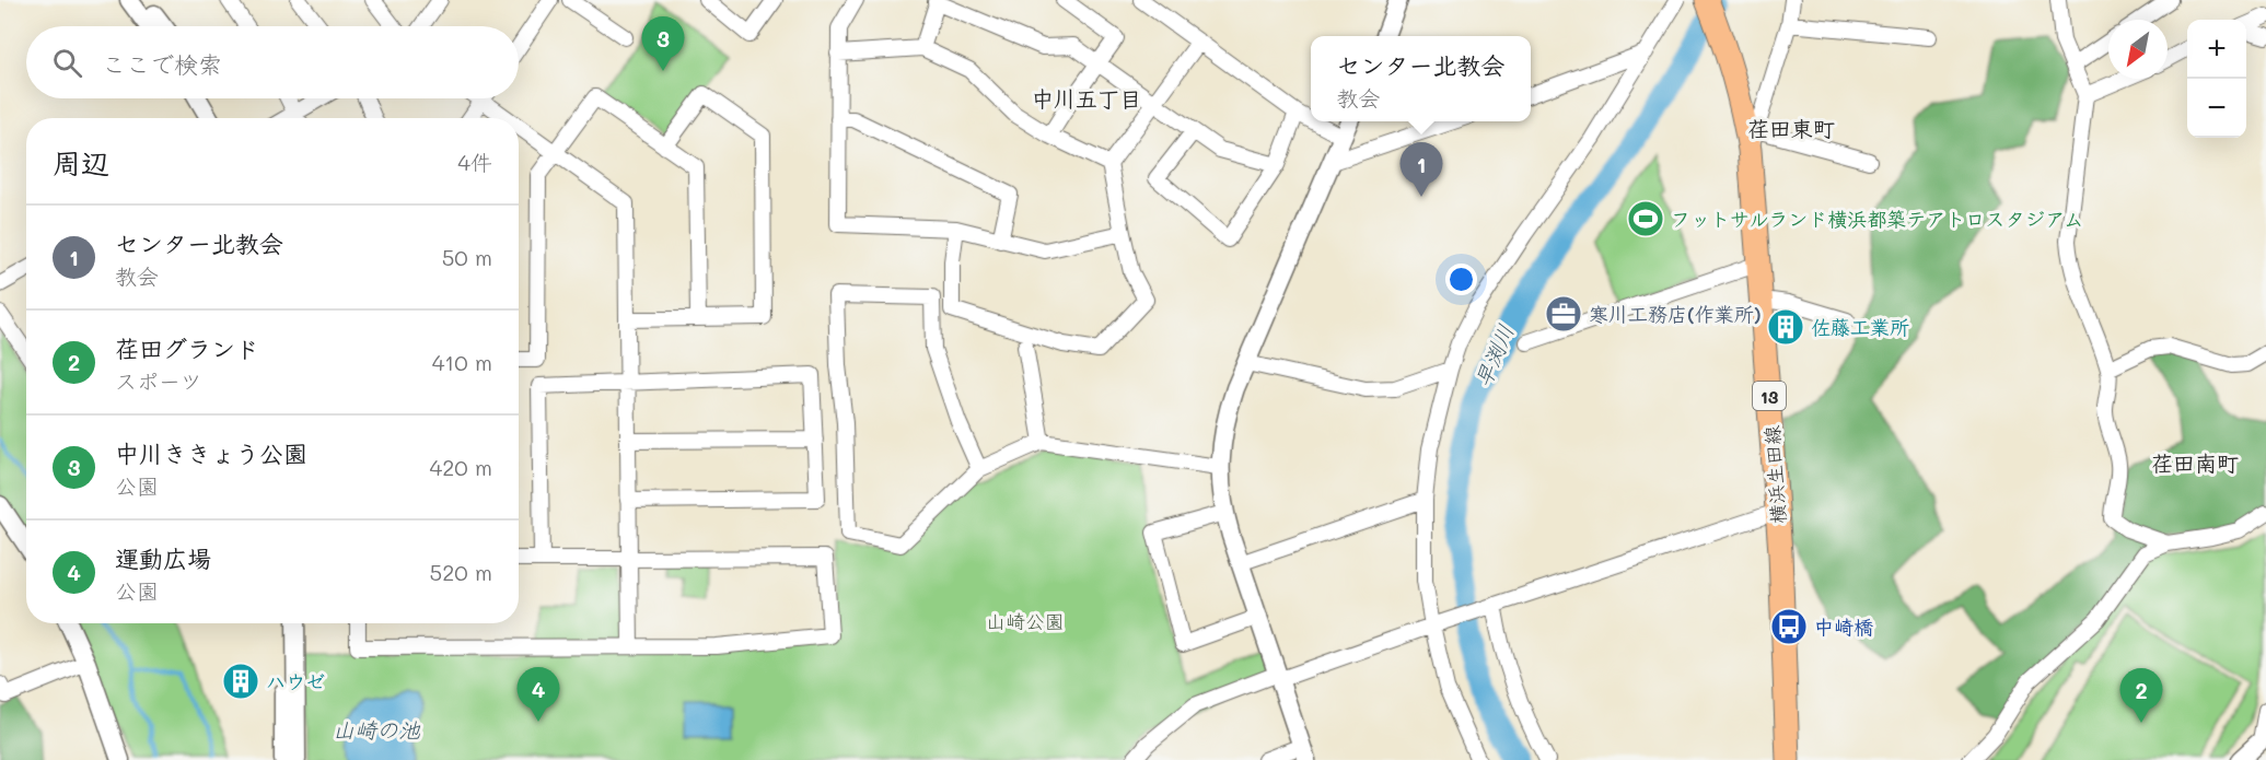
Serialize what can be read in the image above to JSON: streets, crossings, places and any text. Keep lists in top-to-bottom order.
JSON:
{
  "streets": {
    "main road": ["13", "横浜生田線"]
  },
  "districts": ["中川五丁目", "荏田東町", "荏田南町"],
  "water": ["早渕川", "山崎の池"],
  "parks": ["山崎公園"],
  "places": {
    "sports": ["フットサルランド横浜都築テアトロスタジアム"],
    "office": ["寒川工務店(作業所)"],
    "building": ["佐藤工業所", "ハウゼ"],
    "bus stop": ["中崎橋"]
  },
  "north": "bottom left",
  "page": {
    "pins": [
      "3",
      "1",
      "4",
      "2"
    ],
    "map_buttons": ["+", "−"],
    "search": "ここで検索",
    "popup": ["センター北教会", "教会"],
    "heading": ["周辺", "4件"],
    "list": [
      {
        "mark": "1",
        "name": "センター北教会",
        "note": "教会",
        "value": "50 m"
      },
      {
        "mark": "2",
        "name": "荏田グランド",
        "note": "スポーツ",
        "value": "410 m"
      },
      {
        "mark": "3",
        "name": "中川ききょう公園",
        "note": "公園",
        "value": "420 m"
      },
      {
        "mark": "4",
        "name": "運動広場",
        "note": "公園",
        "value": "520 m"
      }
    ]
  }
}
